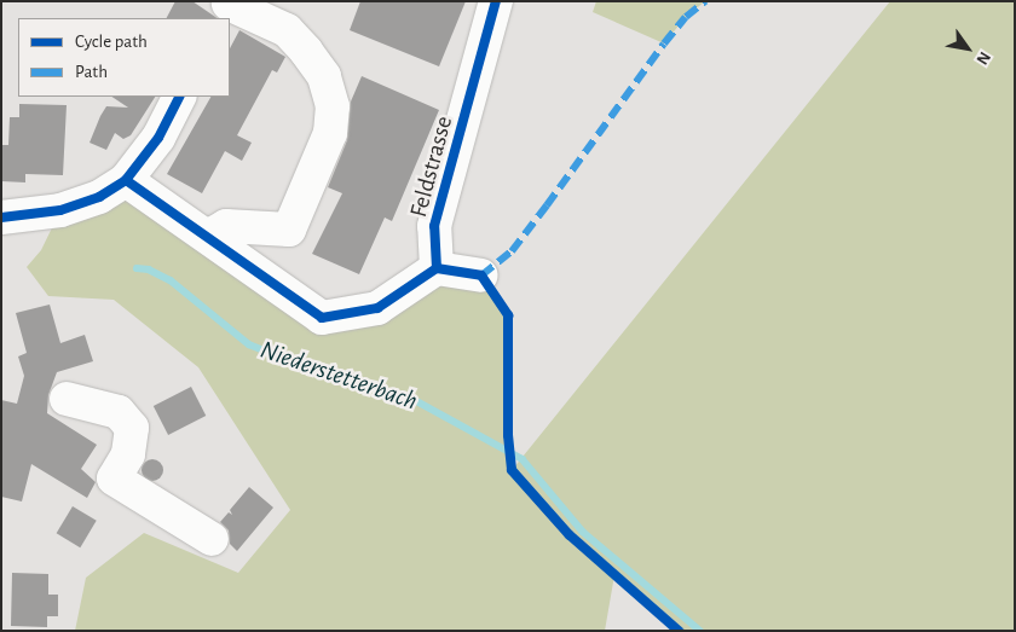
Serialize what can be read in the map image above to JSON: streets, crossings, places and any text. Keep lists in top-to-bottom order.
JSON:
{
  "streets": {
    "street": ["Feldstrasse"]
  },
  "water": ["Niederstetterbach"],
  "legend": ["Cycle path", "Path"],
  "north": "bottom right"
}
